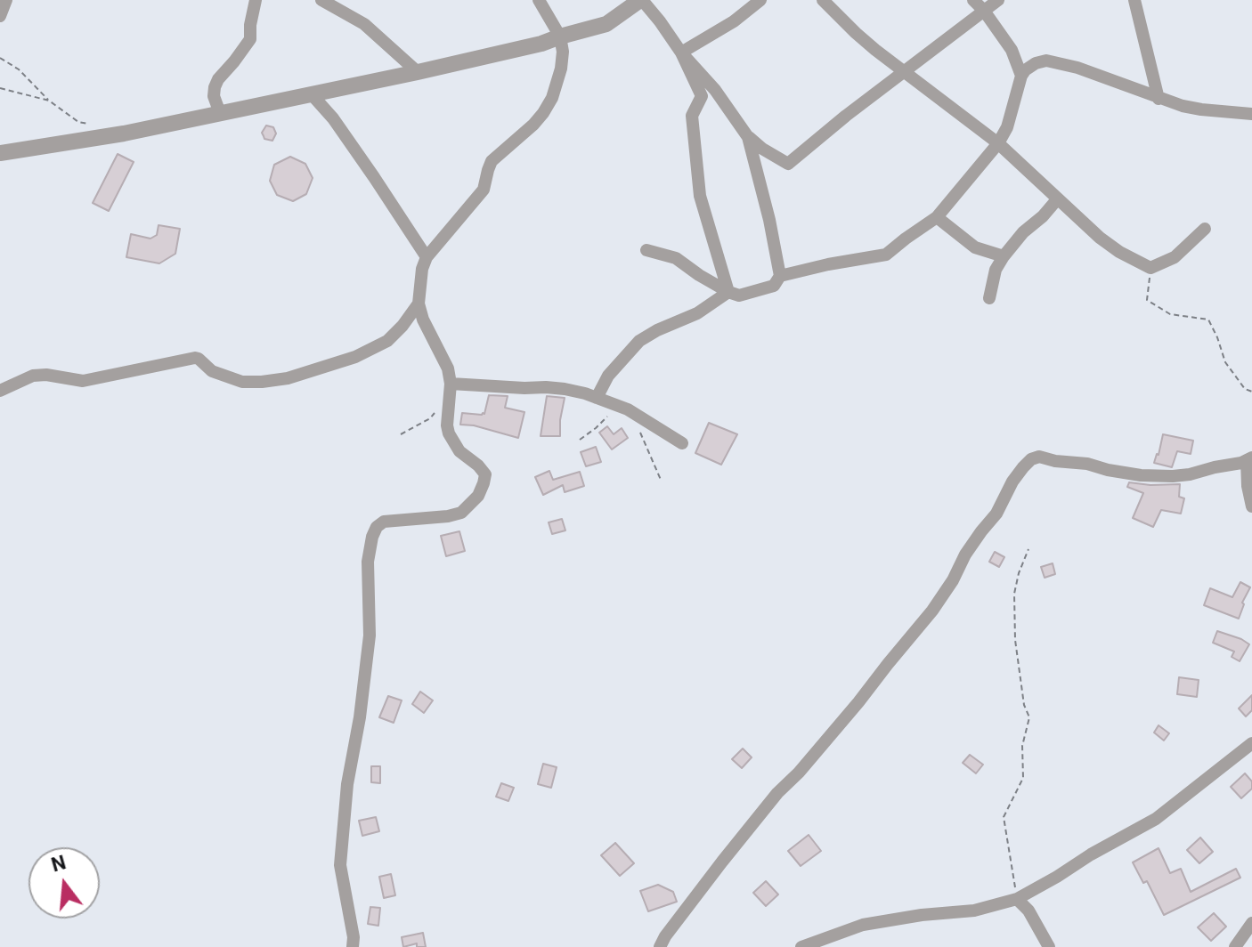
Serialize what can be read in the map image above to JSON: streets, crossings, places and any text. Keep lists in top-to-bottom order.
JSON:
{
  "north": "top"
}
